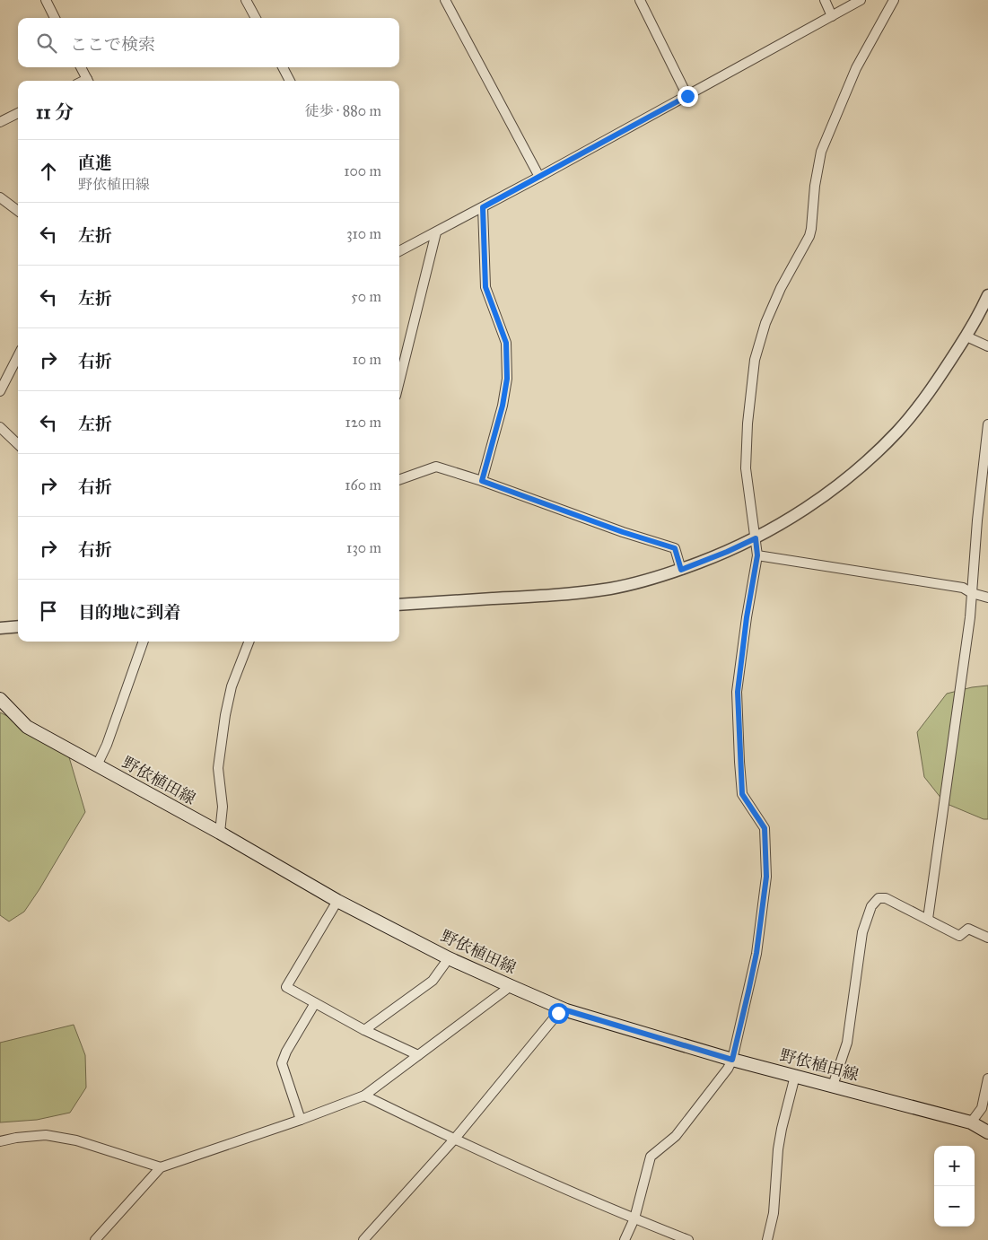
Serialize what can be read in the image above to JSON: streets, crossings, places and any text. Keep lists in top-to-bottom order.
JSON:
{
  "streets": {
    "main road": ["野依植田線"]
  },
  "page": {
    "search": "ここで検索",
    "heading": ["11 分", "徒歩 · 880 m"],
    "list": [
      ["直進", "野依植田線", "100 m"],
      ["左折", "310 m"],
      ["左折", "50 m"],
      ["右折", "10 m"],
      ["左折", "120 m"],
      ["右折", "160 m"],
      ["右折", "130 m"],
      "目的地に到着"
    ],
    "map_buttons": ["+", "−"]
  }
}
